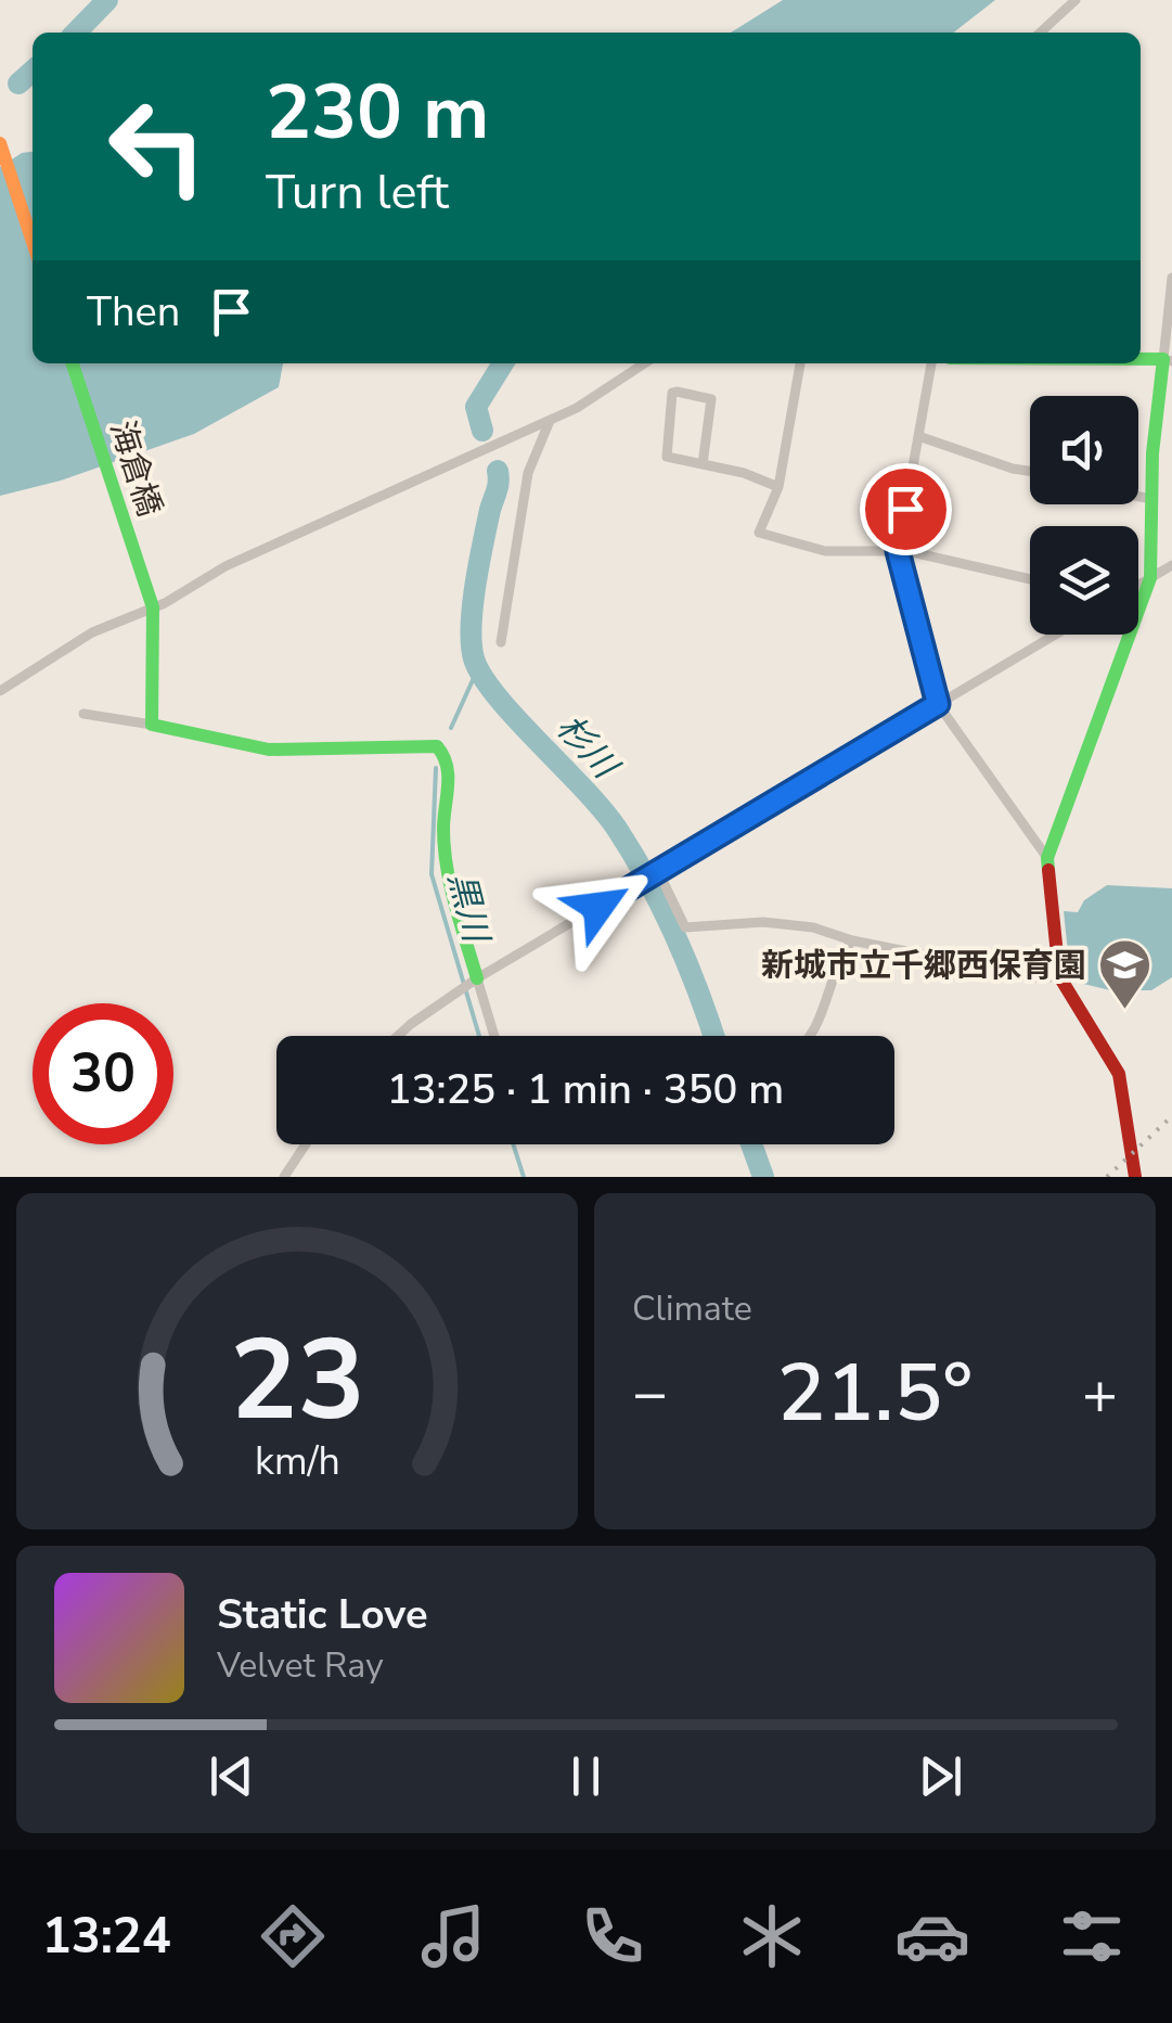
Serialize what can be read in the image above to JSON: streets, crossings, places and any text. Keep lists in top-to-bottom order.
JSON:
{
  "streets": {
    "street": ["海倉橋"]
  },
  "water": ["杉川", "黒川"],
  "places": {
    "school or university": ["新城市立千郷西保育園"]
  },
  "page": {
    "turn": ["230 m", "Turn left"],
    "then": "Then",
    "limit": "30",
    "trip": "13:25 · 1 min · 350 m",
    "tile": "Climate",
    "heat": ["−", "21.5°", "+"],
    "song": ["Static Love", "Velvet Ray"],
    "tabs": "13:24",
    "gauge": ["23", "km/h"]
  }
}
